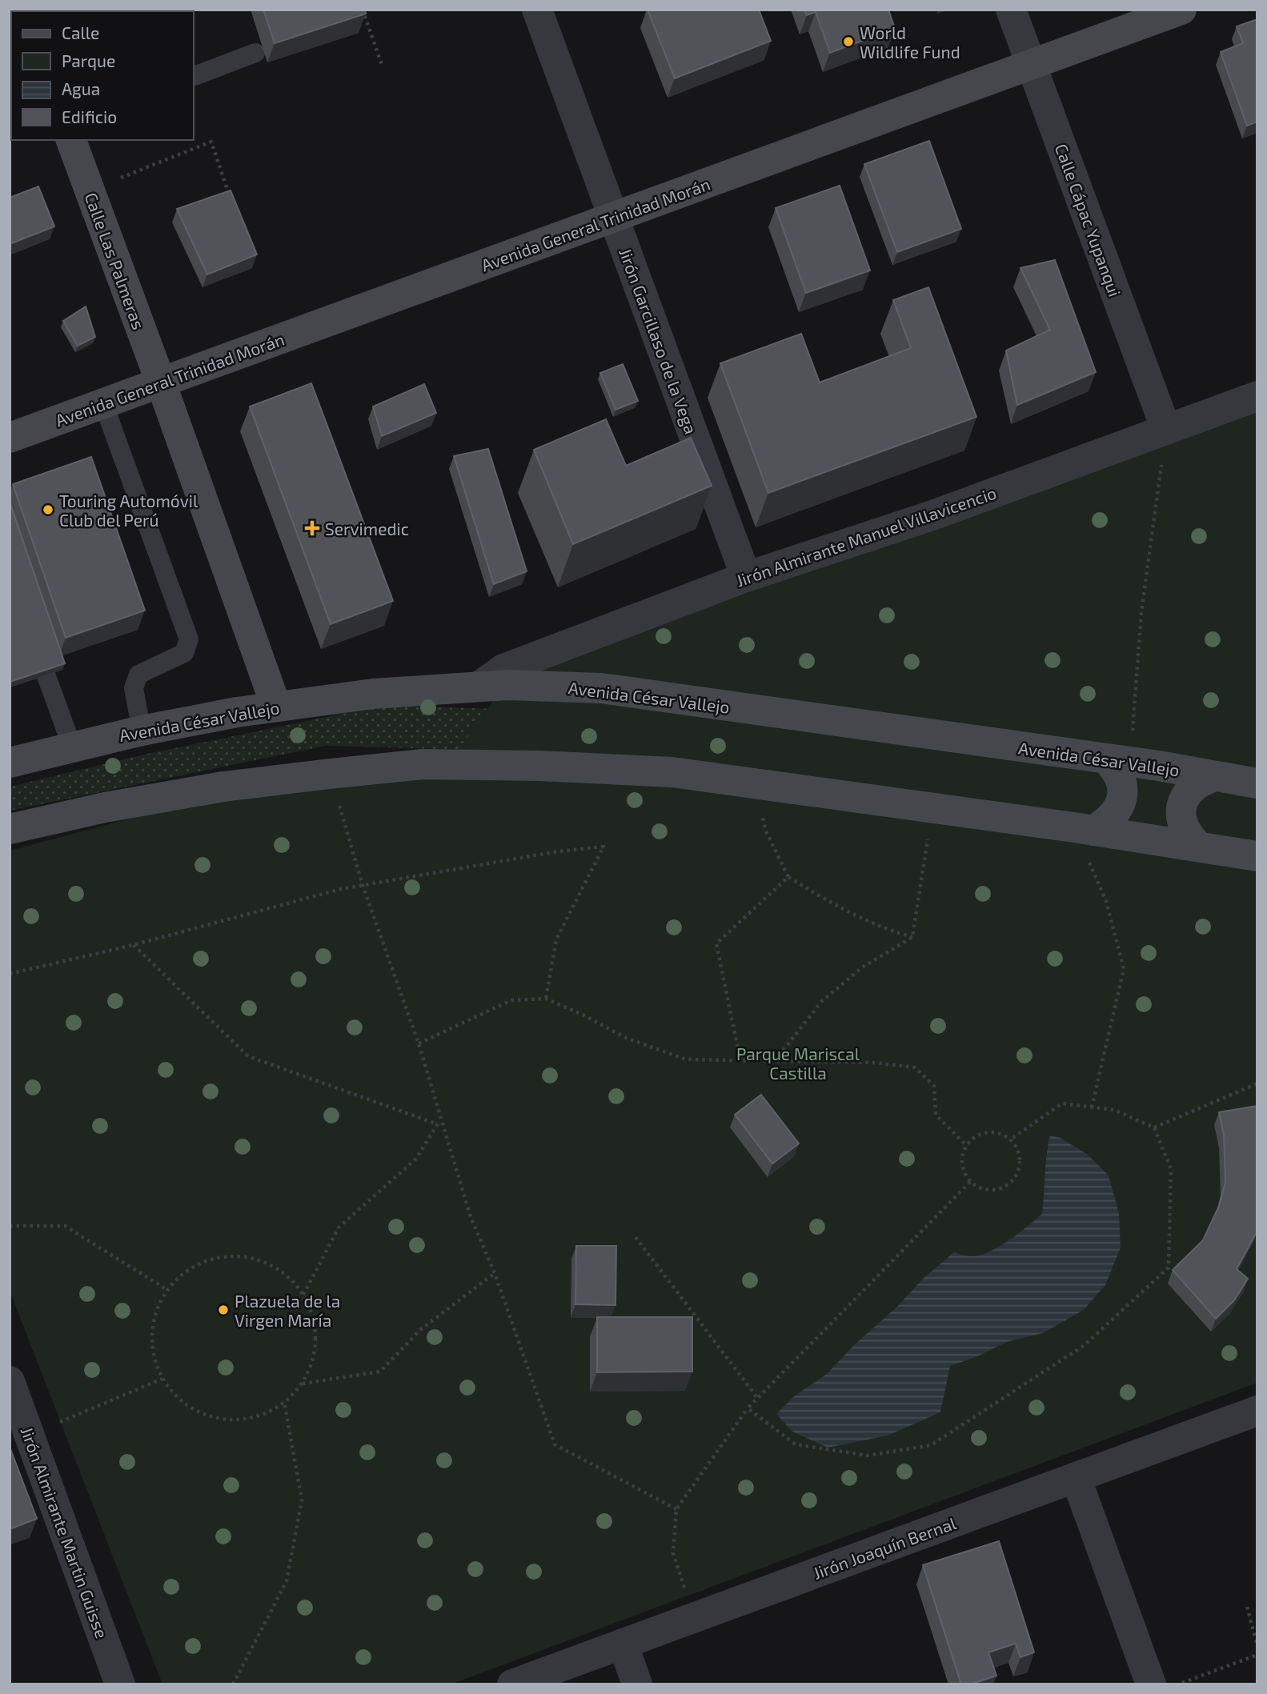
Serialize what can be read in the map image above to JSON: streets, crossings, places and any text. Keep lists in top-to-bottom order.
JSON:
{
  "streets": {
    "main road": ["Avenida General Trinidad Morán", "Calle Las Palmeras", "Avenida César Vallejo"],
    "street": [
      "Calle Cápac Yupanqui",
      "Jirón Garcillaso de la Vega",
      "Jirón Almirante Manuel Villavicencio",
      "Jirón Almirante Martin Guisse",
      "Jirón Joaquín Bernal"
    ]
  },
  "crossings": [
    ["Calle Cápac Yupanqui", "Avenida General Trinidad Morán"],
    ["Calle Cápac Yupanqui", "Jirón Almirante Manuel Villavicencio"],
    ["Avenida General Trinidad Morán", "Calle Las Palmeras"],
    ["Avenida General Trinidad Morán", "Jirón Garcillaso de la Vega"],
    ["Calle Las Palmeras", "Avenida César Vallejo"],
    ["Jirón Garcillaso de la Vega", "Jirón Almirante Manuel Villavicencio"],
    ["Jirón Almirante Manuel Villavicencio", "Avenida César Vallejo"]
  ],
  "parks": ["Parque Mariscal Castilla"],
  "places": {
    "other": ["World Wildlife Fund", "Touring Automóvil Club del Perú", "Plazuela de la Virgen María"],
    "health": ["Servimedic"]
  },
  "legend": [
    "Calle",
    "Parque",
    "Agua",
    "Edificio"
  ]
}
